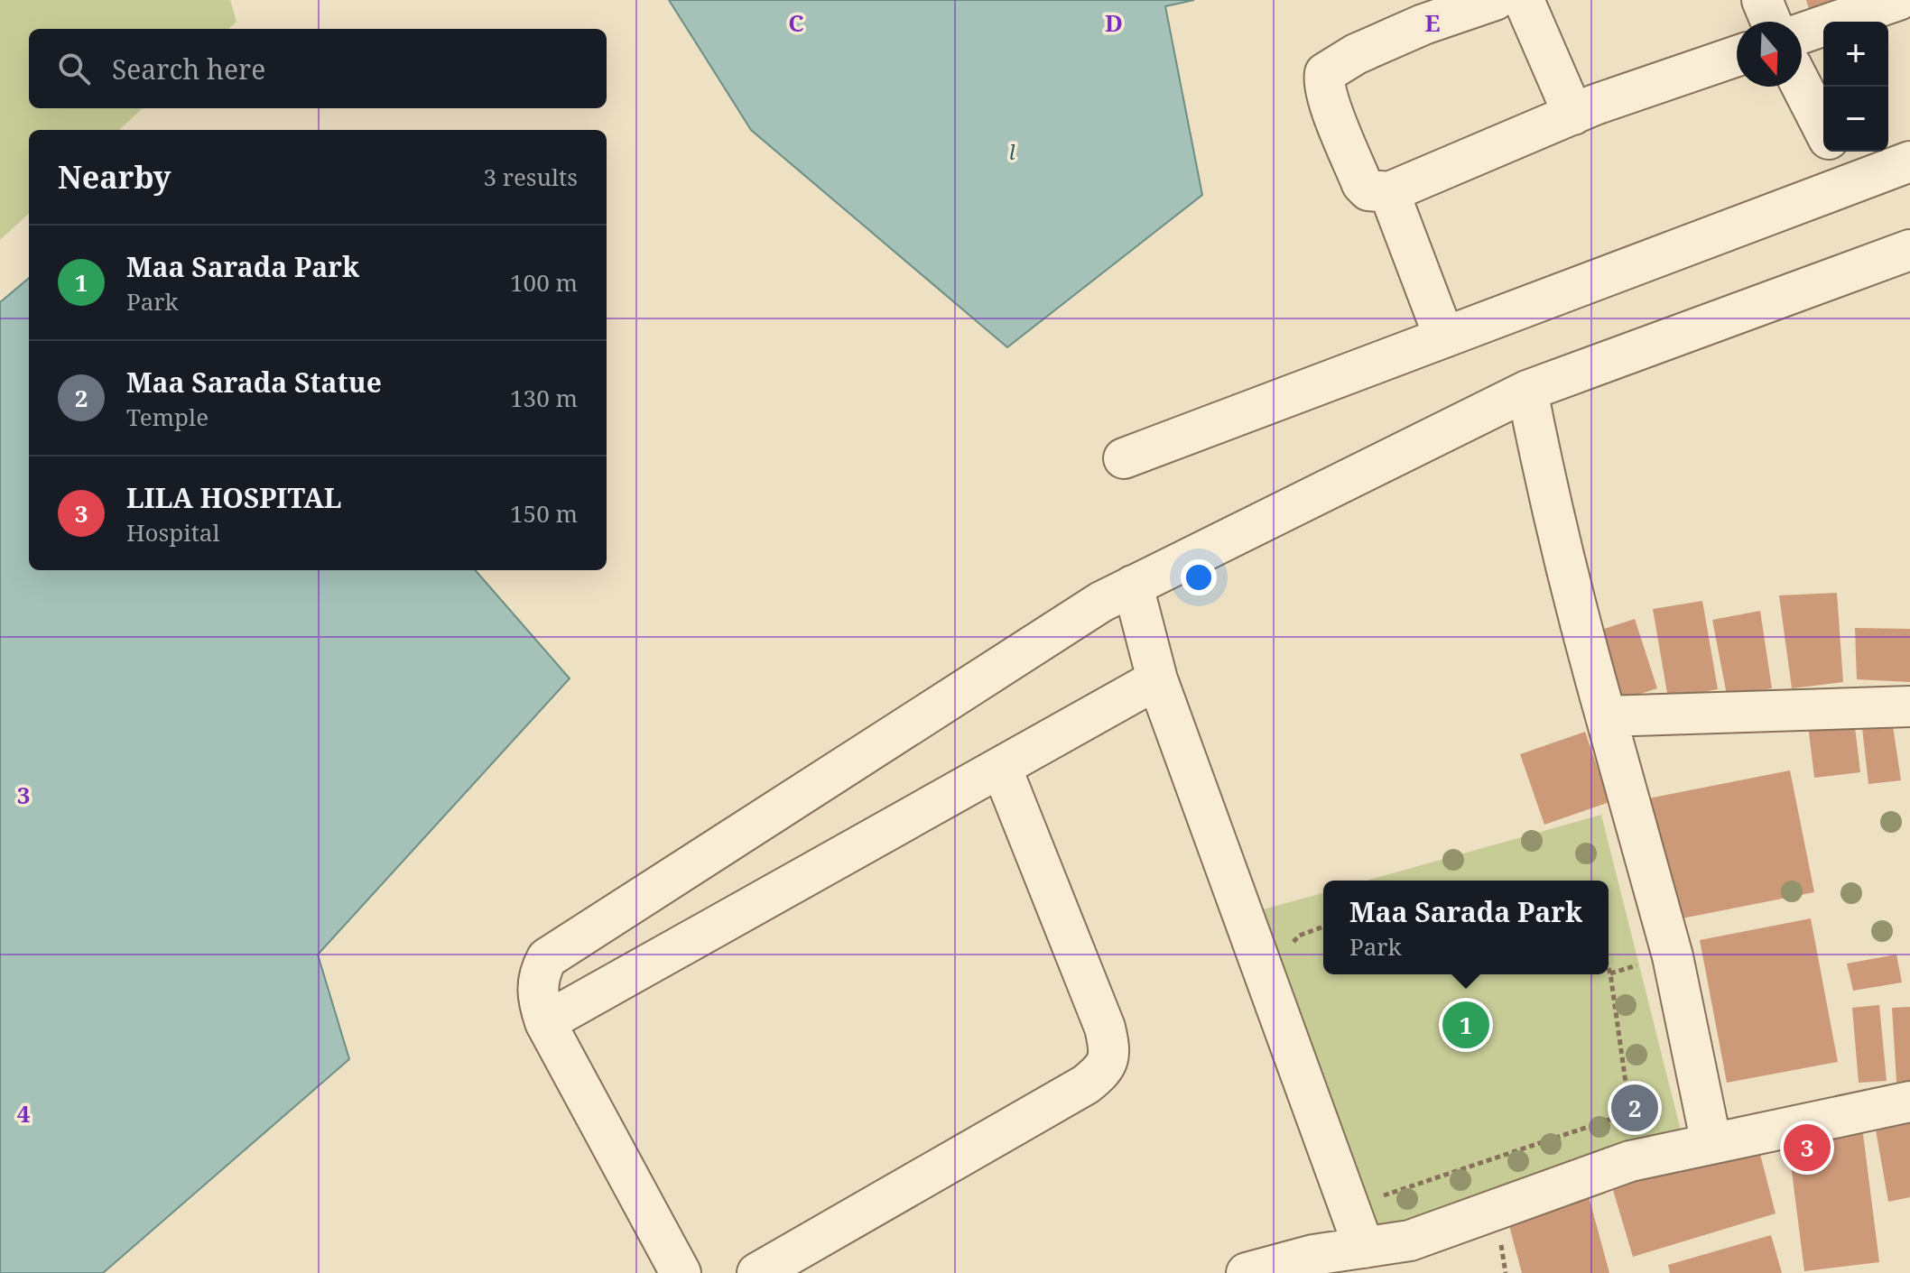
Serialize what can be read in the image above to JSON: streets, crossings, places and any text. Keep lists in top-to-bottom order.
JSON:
{
  "water": ["l"],
  "north": "bottom",
  "page": {
    "map_buttons": ["+", "−"],
    "search": "Search here",
    "heading": ["Nearby", "3 results"],
    "list": [
      {
        "mark": "1",
        "name": "Maa Sarada Park",
        "note": "Park",
        "value": "100 m"
      },
      {
        "mark": "2",
        "name": "Maa Sarada Statue",
        "note": "Temple",
        "value": "130 m"
      },
      {
        "mark": "3",
        "name": "LILA HOSPITAL",
        "note": "Hospital",
        "value": "150 m"
      }
    ],
    "popup": ["Maa Sarada Park", "Park"],
    "pins": ["1", "2", "3"]
  },
  "grid": {
    "columns": ["C", "D", "E"],
    "rows": ["3", "4"]
  }
}
